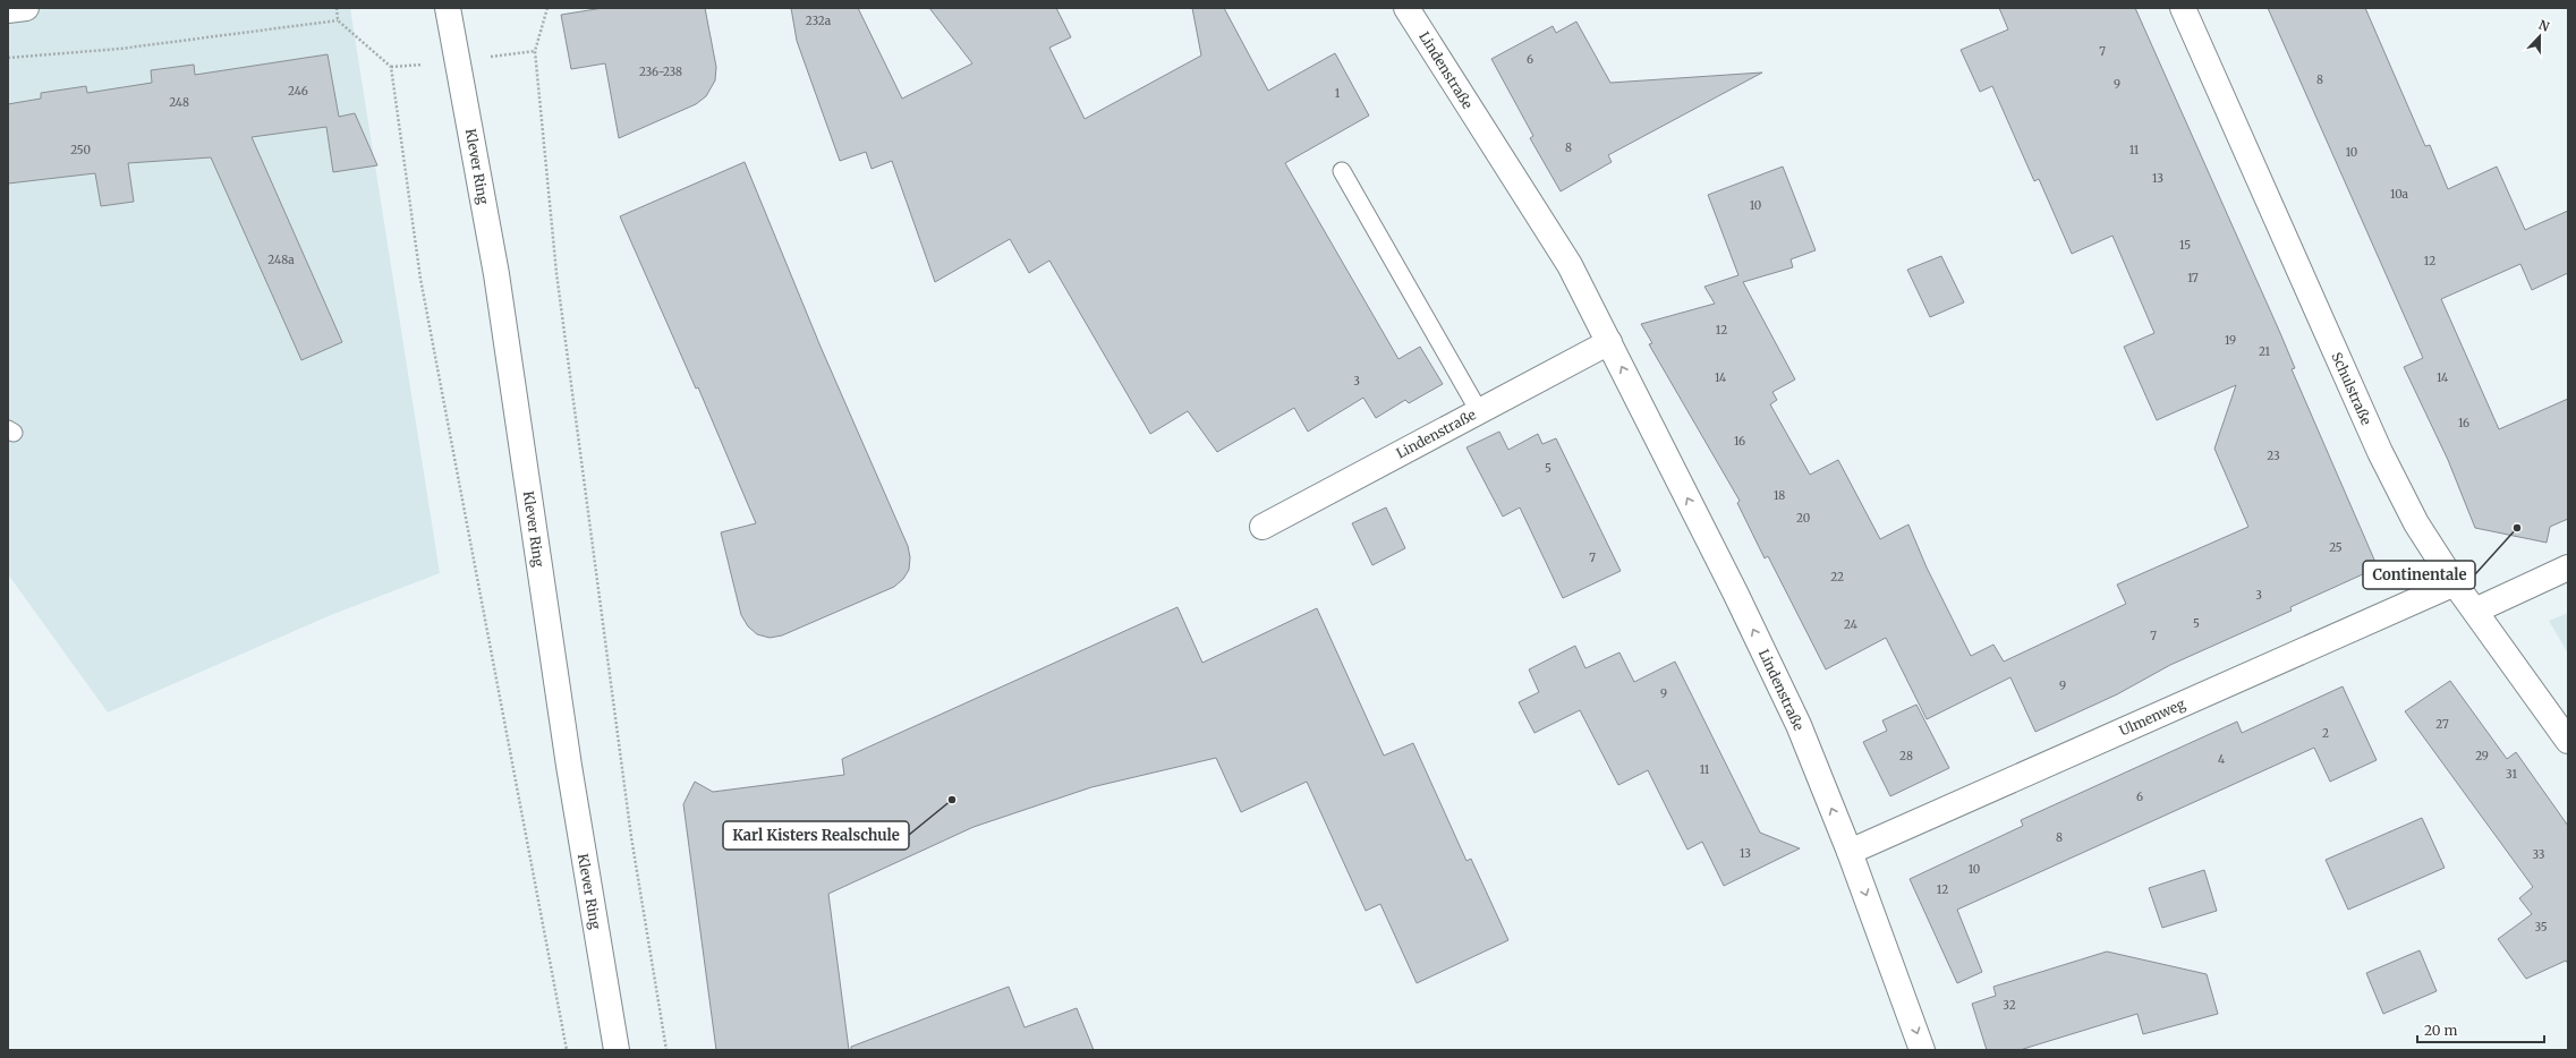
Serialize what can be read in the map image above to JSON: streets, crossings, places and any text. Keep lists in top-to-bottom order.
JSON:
{
  "streets": {
    "street": [
      "Lindenstraße",
      "Klever Ring",
      "Schulstraße",
      "Ulmenweg"
    ]
  },
  "crossings": [
    ["Lindenstraße", "Ulmenweg"],
    ["Schulstraße", "Ulmenweg"]
  ],
  "places": ["Continentale", "Karl Kisters Realschule"],
  "house_numbers": [
    "232a",
    "7",
    "6",
    "236-238",
    "8",
    "9",
    "246",
    "1",
    "248",
    "8",
    "250",
    "11",
    "10",
    "13",
    "10a",
    "10",
    "15",
    "248a",
    "12",
    "17",
    "12",
    "19",
    "21",
    "14",
    "14",
    "3",
    "16",
    "16",
    "23",
    "5",
    "18",
    "20",
    "25",
    "7",
    "22",
    "3",
    "5",
    "24",
    "7",
    "9",
    "9",
    "27",
    "2",
    "28",
    "29",
    "4",
    "11",
    "31",
    "6",
    "8",
    "13",
    "33",
    "10",
    "12",
    "35",
    "32"
  ],
  "scale_bar": "20 m",
  "north": "top"
}
